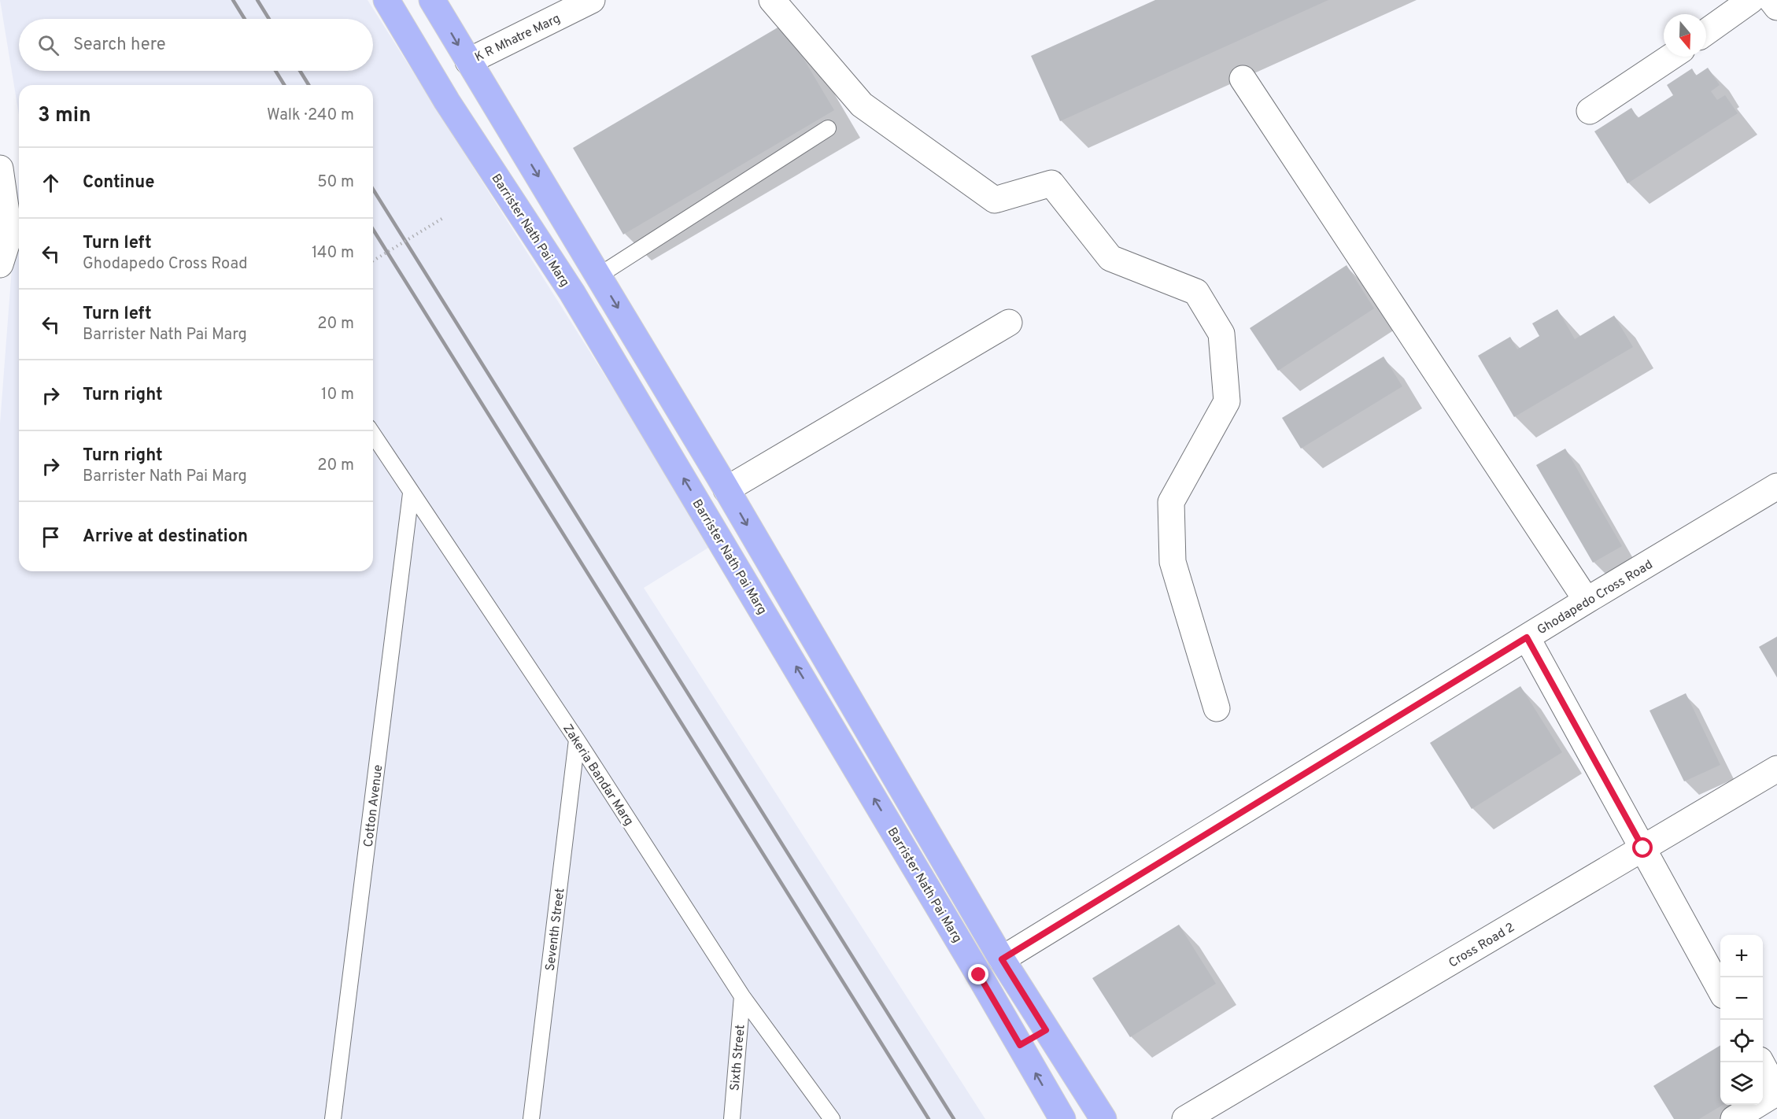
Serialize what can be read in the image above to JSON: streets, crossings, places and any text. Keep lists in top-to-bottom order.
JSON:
{
  "streets": {
    "main road": ["Barrister Nath Pai Marg"],
    "street": ["K R Mhatre Marg", "Ghodapedo Cross Road", "Cross Road 2"],
    "lane": [
      "Zakeria Bandar Marg",
      "Cotton Avenue",
      "Seventh Street",
      "Sixth Street"
    ]
  },
  "crossings": [
    ["Zakeria Bandar Marg", "Cotton Avenue"],
    ["Zakeria Bandar Marg", "Seventh Street"],
    ["Zakeria Bandar Marg", "Sixth Street"]
  ],
  "north": "bottom",
  "page": {
    "search": "Search here",
    "heading": ["3 min", "Walk · 240 m"],
    "list": [
      ["Continue", "50 m"],
      ["Turn left", "Ghodapedo Cross Road", "140 m"],
      ["Turn left", "Barrister Nath Pai Marg", "20 m"],
      ["Turn right", "10 m"],
      ["Turn right", "Barrister Nath Pai Marg", "20 m"],
      "Arrive at destination"
    ],
    "map_buttons": ["+", "−"]
  }
}
